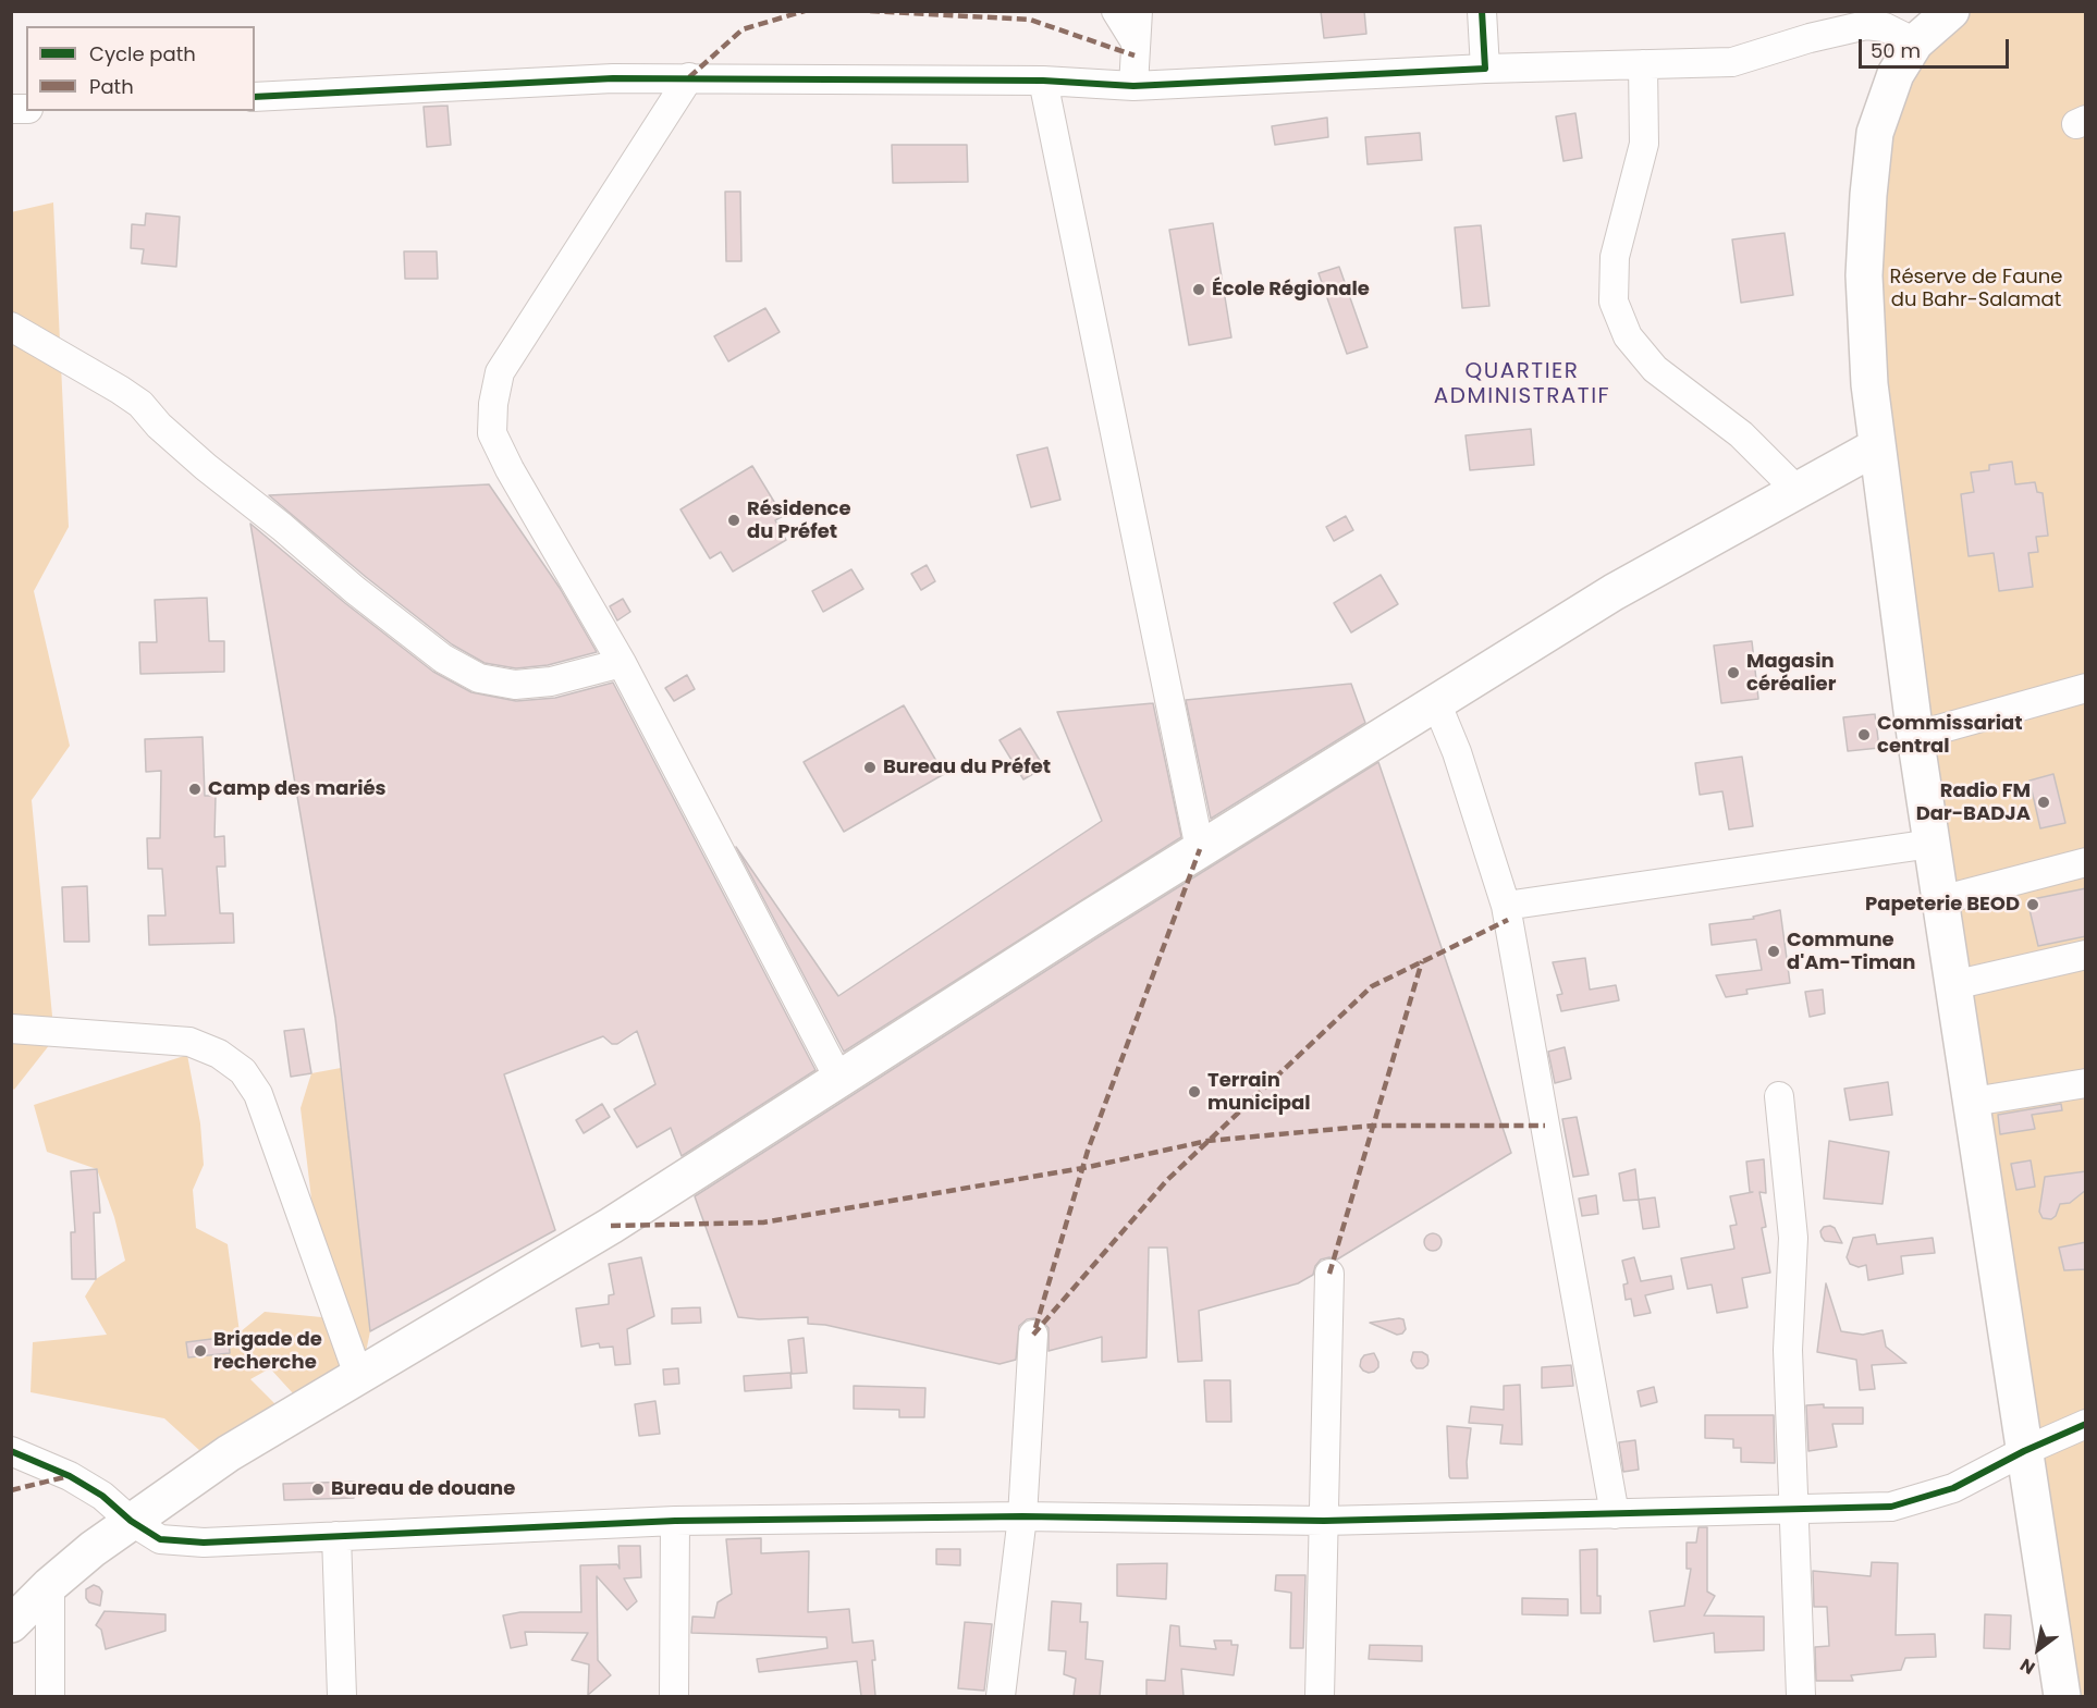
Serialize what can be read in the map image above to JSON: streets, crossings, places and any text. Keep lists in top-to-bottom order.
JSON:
{
  "districts": ["QUARTIER ADMINISTRATIF"],
  "parks": ["Réserve de Faune du Bahr-Salamat"],
  "places": [
    "École Régionale",
    "Résidence du Préfet",
    "Magasin céréalier",
    "Commissariat central",
    "Bureau du Préfet",
    "Camp des mariés",
    "Radio FM Dar-BADJA",
    "Papeterie BEOD",
    "Commune d'Am-Timan",
    "Terrain municipal",
    "Brigade de recherche",
    "Bureau de douane"
  ],
  "legend": ["Cycle path", "Path"],
  "scale_bar": "50 m",
  "north": "bottom left"
}
